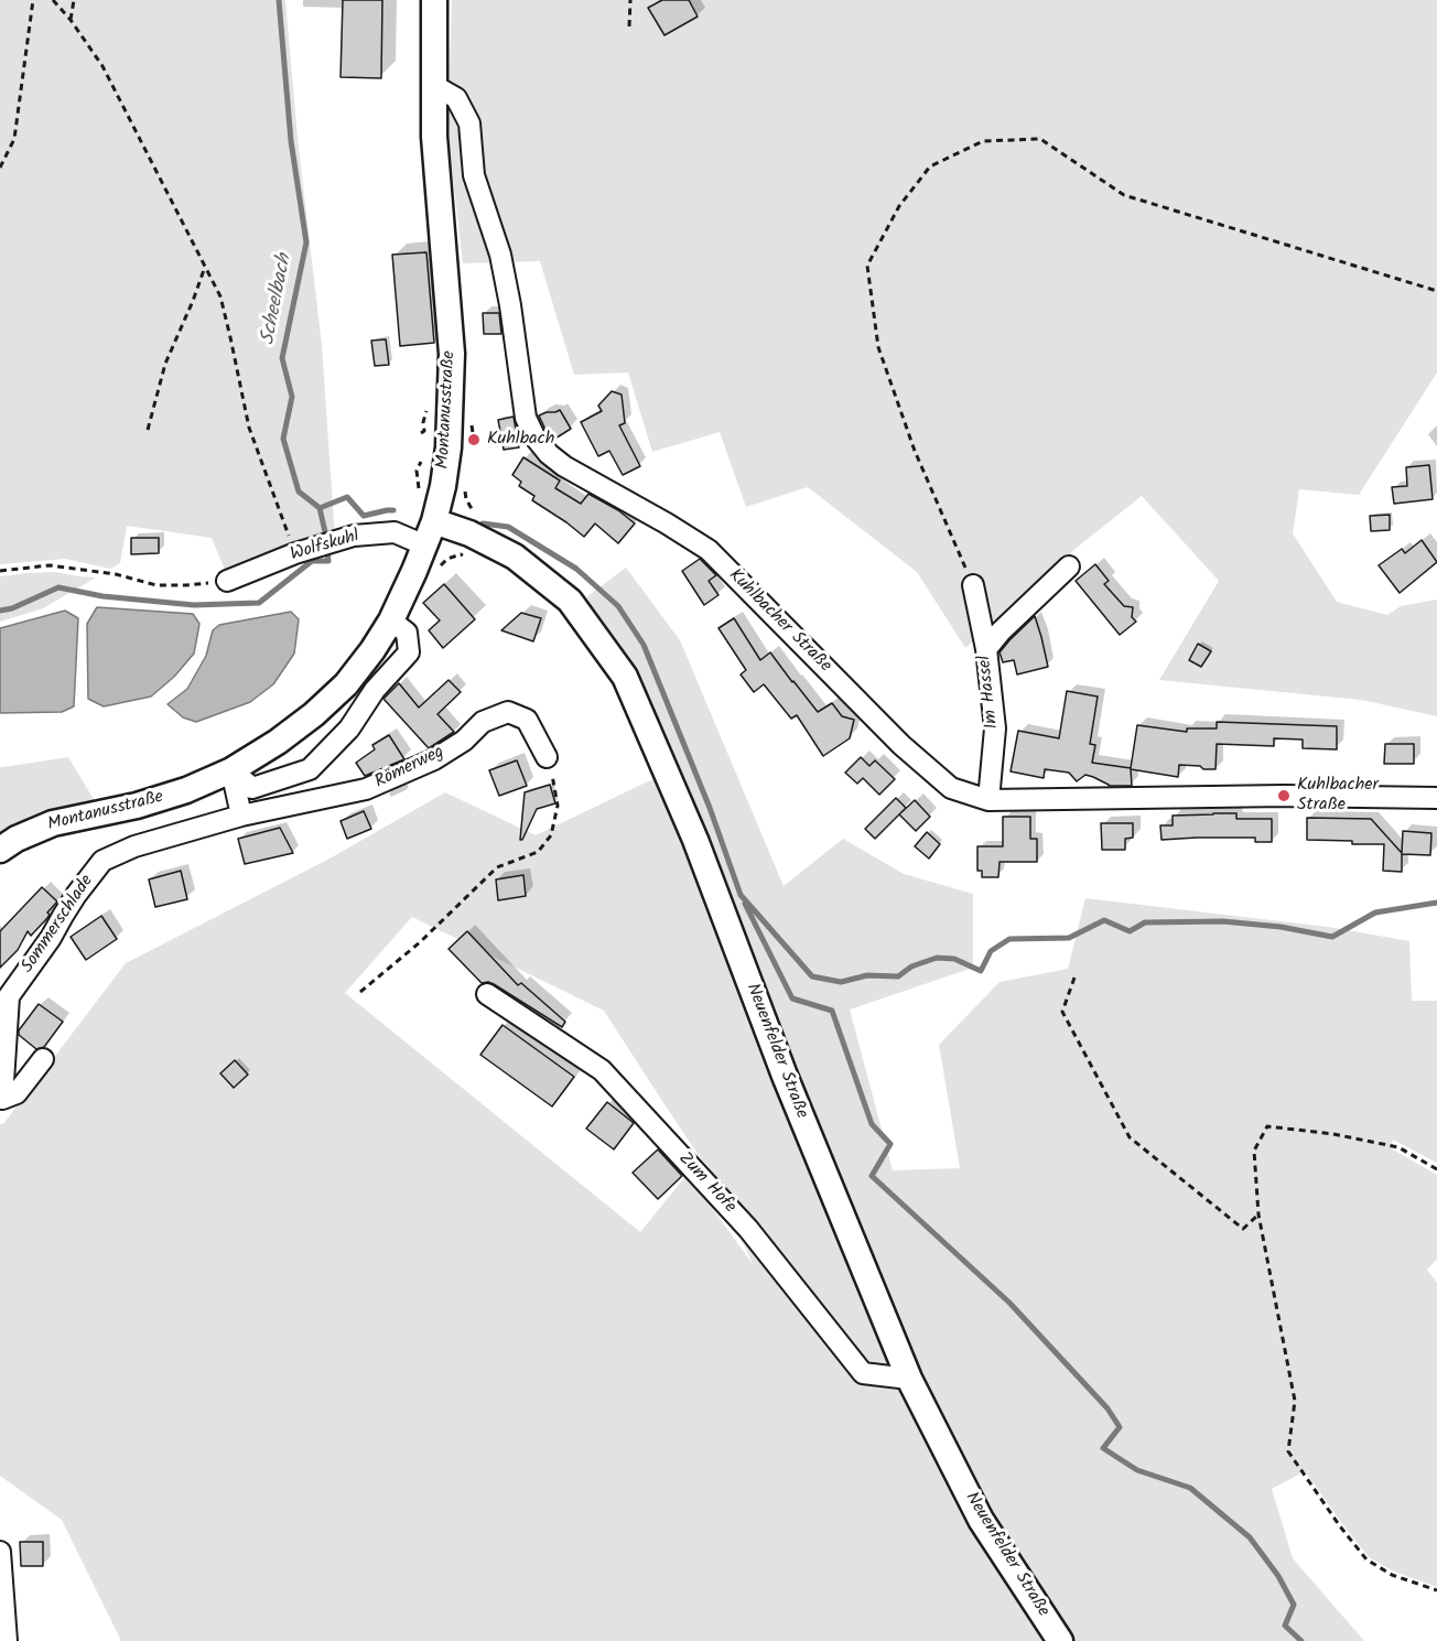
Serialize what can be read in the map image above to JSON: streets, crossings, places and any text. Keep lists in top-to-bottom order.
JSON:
{
  "streets": {
    "main road": ["Montanusstraße", "Neuenfelder Straße"],
    "street": [
      "Wolfskuhl",
      "Kuhlbacher Straße",
      "Im Hassel",
      "Römerweg",
      "Sommerschlade",
      "Zum Hofe"
    ]
  },
  "crossings": [
    ["Montanusstraße", "Wolfskuhl"],
    ["Montanusstraße", "Kuhlbacher Straße"],
    ["Montanusstraße", "Neuenfelder Straße"],
    ["Kuhlbacher Straße", "Im Hassel"],
    ["Römerweg", "Sommerschlade"],
    ["Neuenfelder Straße", "Zum Hofe"]
  ],
  "water": ["Scheelbach"],
  "places": ["Kuhlbach", "Kuhlbacher Straße"]
}
